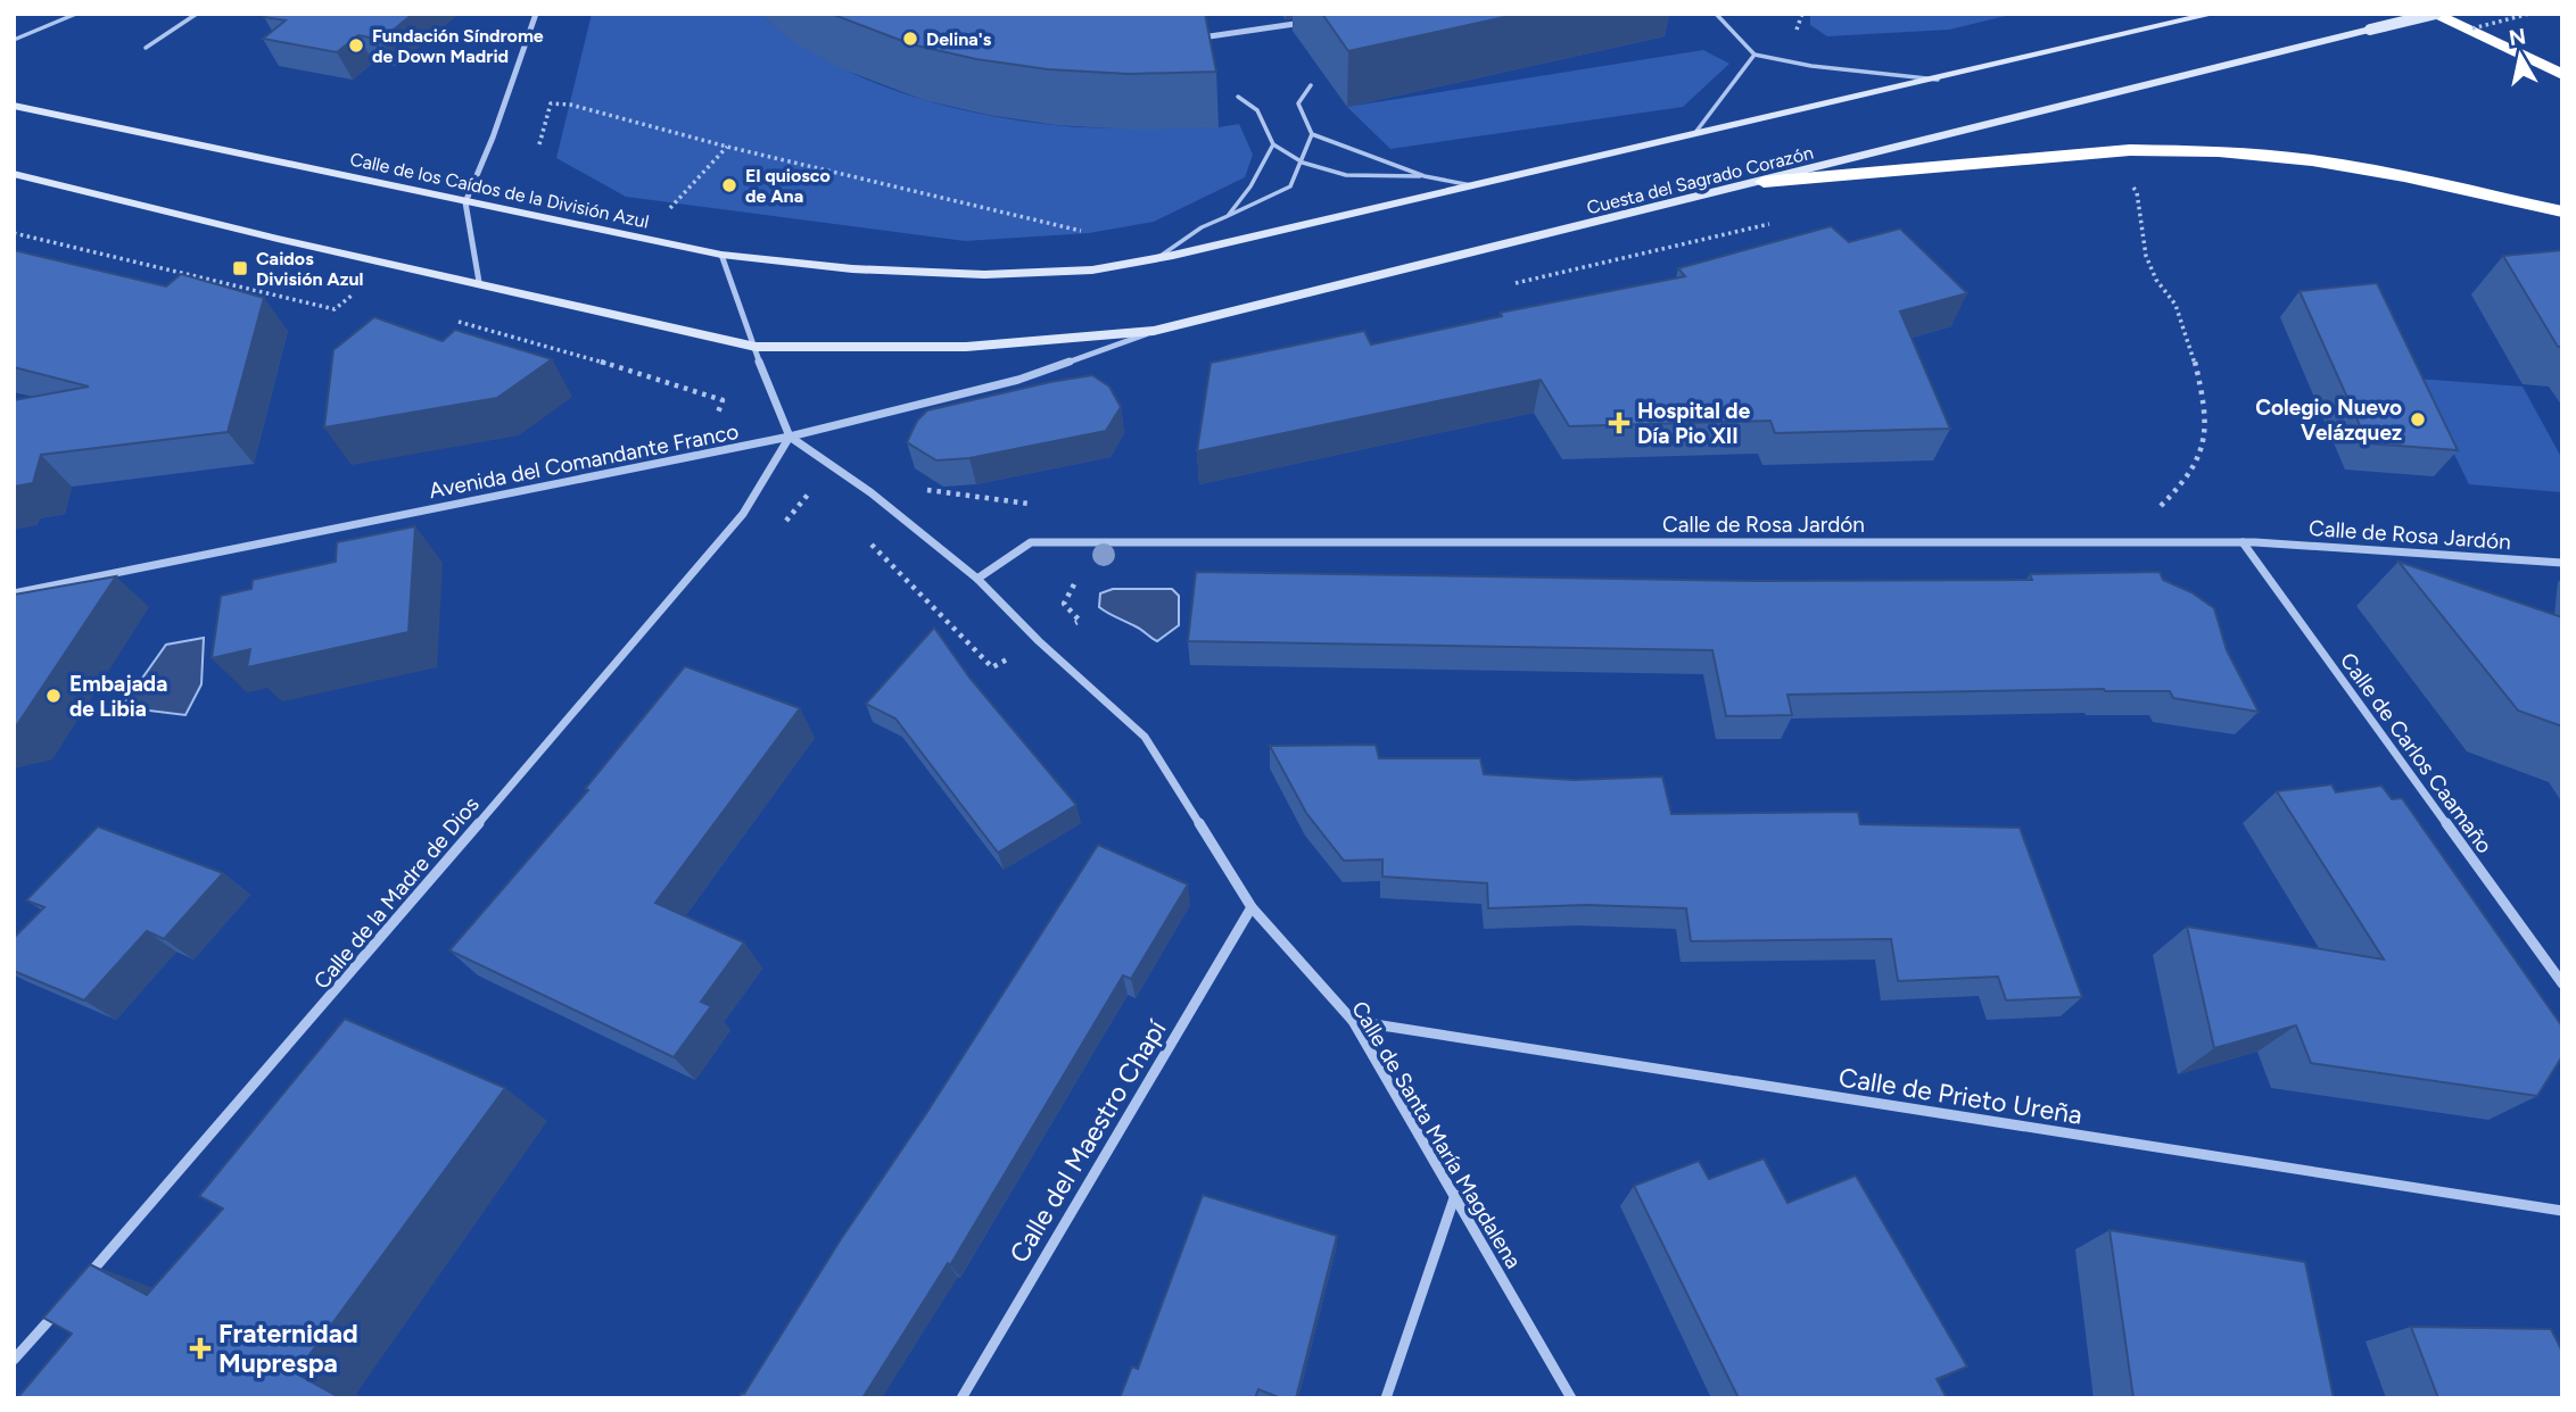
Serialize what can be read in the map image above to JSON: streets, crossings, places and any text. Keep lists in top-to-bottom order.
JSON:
{
  "streets": {
    "main road": ["Cuesta del Sagrado Corazón", "Calle de los Caídos de la División Azul"],
    "street": [
      "Avenida del Comandante Franco",
      "Calle de Rosa Jardón",
      "Calle de Carlos Caamaño",
      "Calle de la Madre de Dios",
      "Calle de Prieto Ureña",
      "Calle de Santa María Magdalena",
      "Calle del Maestro Chapí"
    ]
  },
  "crossings": [
    ["Cuesta del Sagrado Corazón", "Calle de los Caídos de la División Azul"],
    ["Cuesta del Sagrado Corazón", "Avenida del Comandante Franco"],
    ["Avenida del Comandante Franco", "Calle de la Madre de Dios"],
    ["Avenida del Comandante Franco", "Calle de Santa María Magdalena"],
    ["Calle de Rosa Jardón", "Calle de Carlos Caamaño"],
    ["Calle de Rosa Jardón", "Calle de Santa María Magdalena"],
    ["Calle de la Madre de Dios", "Calle de Santa María Magdalena"],
    ["Calle de Prieto Ureña", "Calle de Santa María Magdalena"],
    ["Calle de Santa María Magdalena", "Calle del Maestro Chapí"]
  ],
  "places": {
    "other": [
      "Delina's",
      "Fundación Síndrome de Down Madrid",
      "El quiosco de Ana",
      "Colegio Nuevo Velázquez",
      "Embajada de Libia"
    ],
    "transit": ["Caidos División Azul"],
    "health": ["Hospital de Día Pio XII", "Fraternidad Muprespa"]
  },
  "north": "top"
}
